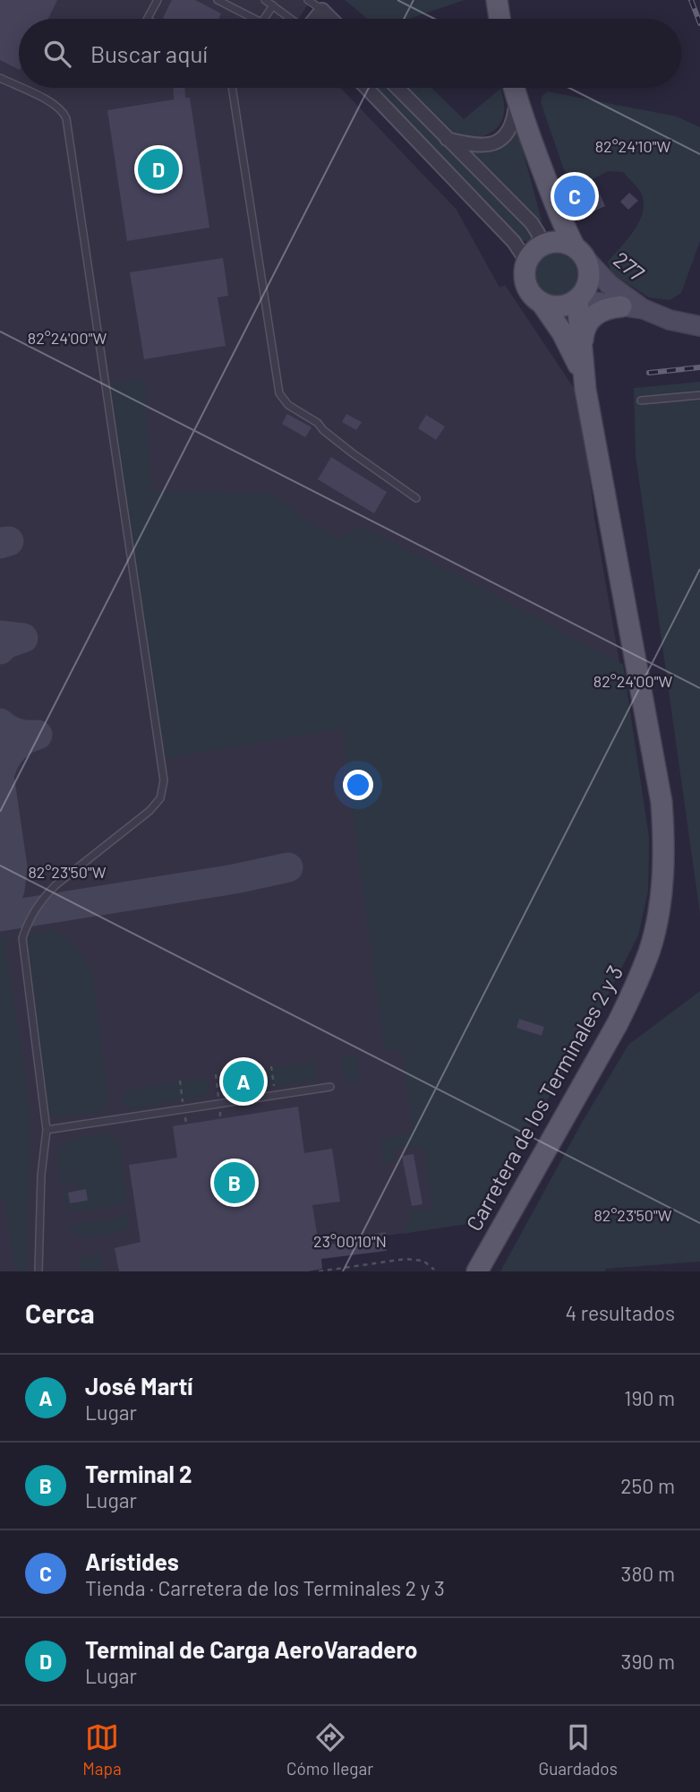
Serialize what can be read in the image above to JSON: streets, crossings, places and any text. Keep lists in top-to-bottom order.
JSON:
{
  "streets": {
    "main road": ["Carretera de los Terminales 2 y 3"],
    "street": ["277"]
  },
  "crossings": [
    ["277", "Carretera de los Terminales 2 y 3"]
  ],
  "page": {
    "search": "Buscar aquí",
    "pins": [
      "D",
      "C",
      "A",
      "B"
    ],
    "heading": ["Cerca", "4 resultados"],
    "list": [
      {
        "mark": "A",
        "name": "José Martí",
        "note": "Lugar",
        "value": "190 m"
      },
      {
        "mark": "B",
        "name": "Terminal 2",
        "note": "Lugar",
        "value": "250 m"
      },
      {
        "mark": "C",
        "name": "Arístides",
        "note": "Tienda · Carretera de los Terminales 2 y 3",
        "value": "380 m"
      },
      {
        "mark": "D",
        "name": "Terminal de Carga AeroVaradero",
        "note": "Lugar",
        "value": "390 m"
      }
    ],
    "nav": ["Mapa", "Cómo llegar", "Guardados"]
  },
  "coordinates": [
    "82°24'10\"W",
    "82°24'00\"W",
    "82°23'50\"W",
    "23°00'10\"N"
  ]
}
